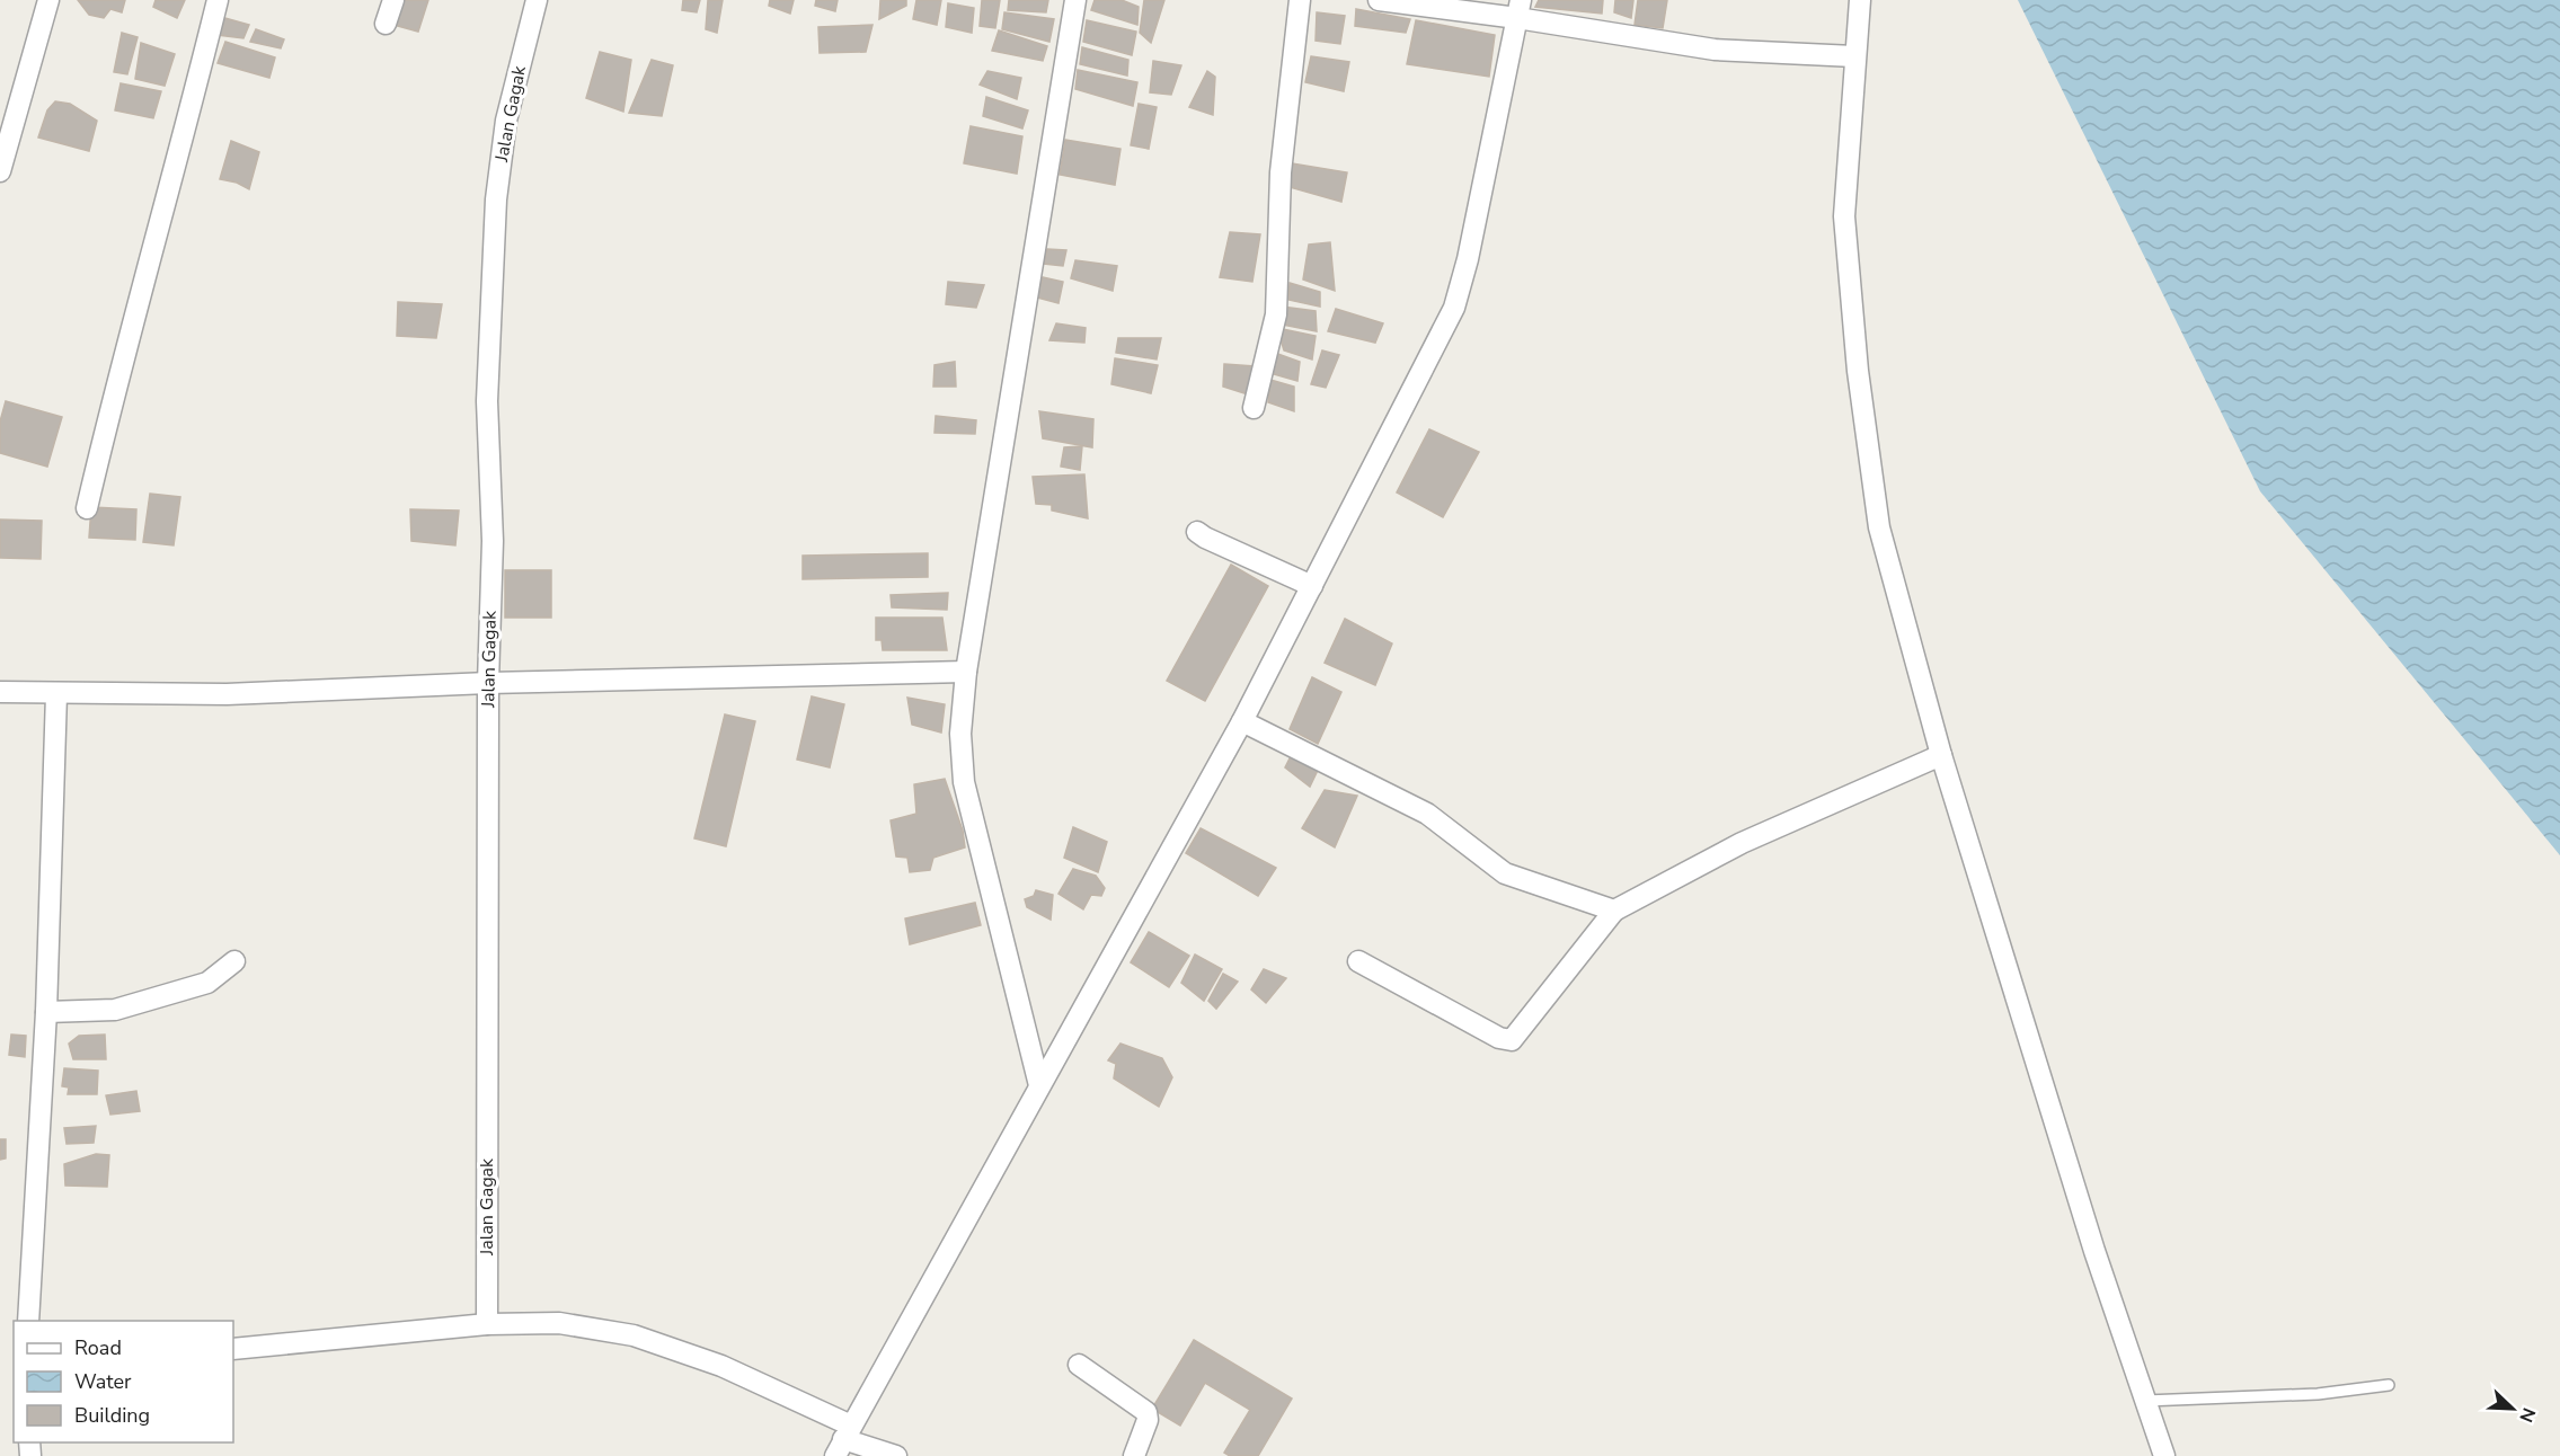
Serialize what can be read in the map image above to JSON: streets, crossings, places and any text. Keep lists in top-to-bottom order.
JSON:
{
  "streets": {
    "street": ["Jalan Gagak"]
  },
  "legend": ["Road", "Water", "Building"],
  "north": "bottom right"
}
